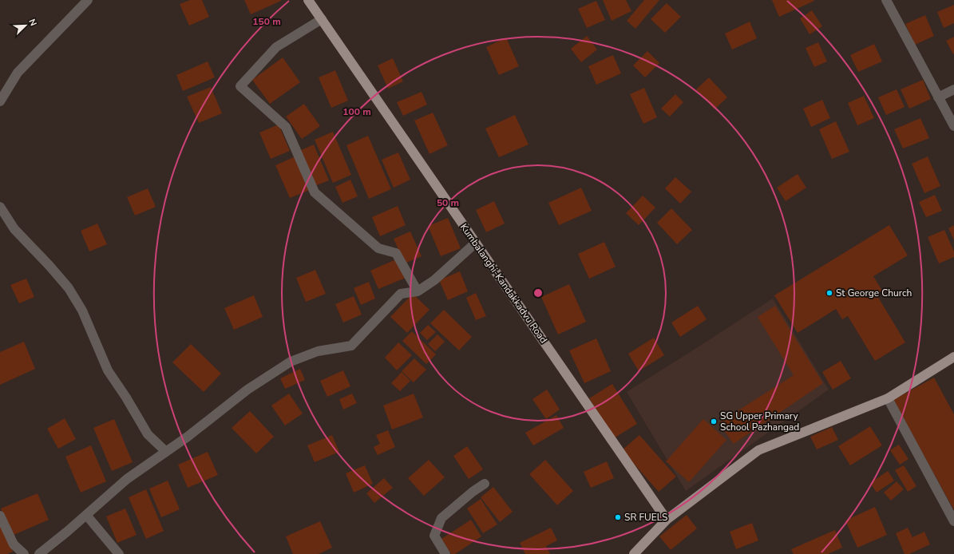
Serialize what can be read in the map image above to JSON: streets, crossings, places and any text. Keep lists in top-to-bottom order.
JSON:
{
  "streets": {
    "main road": ["Kumbalanghi-Kandakkadvu Road"]
  },
  "places": ["St George Church", "SG Upper Primary School Pazhangad", "SR FUELS"],
  "north": "top right",
  "rings": ["150 m", "100 m", "50 m"]
}
